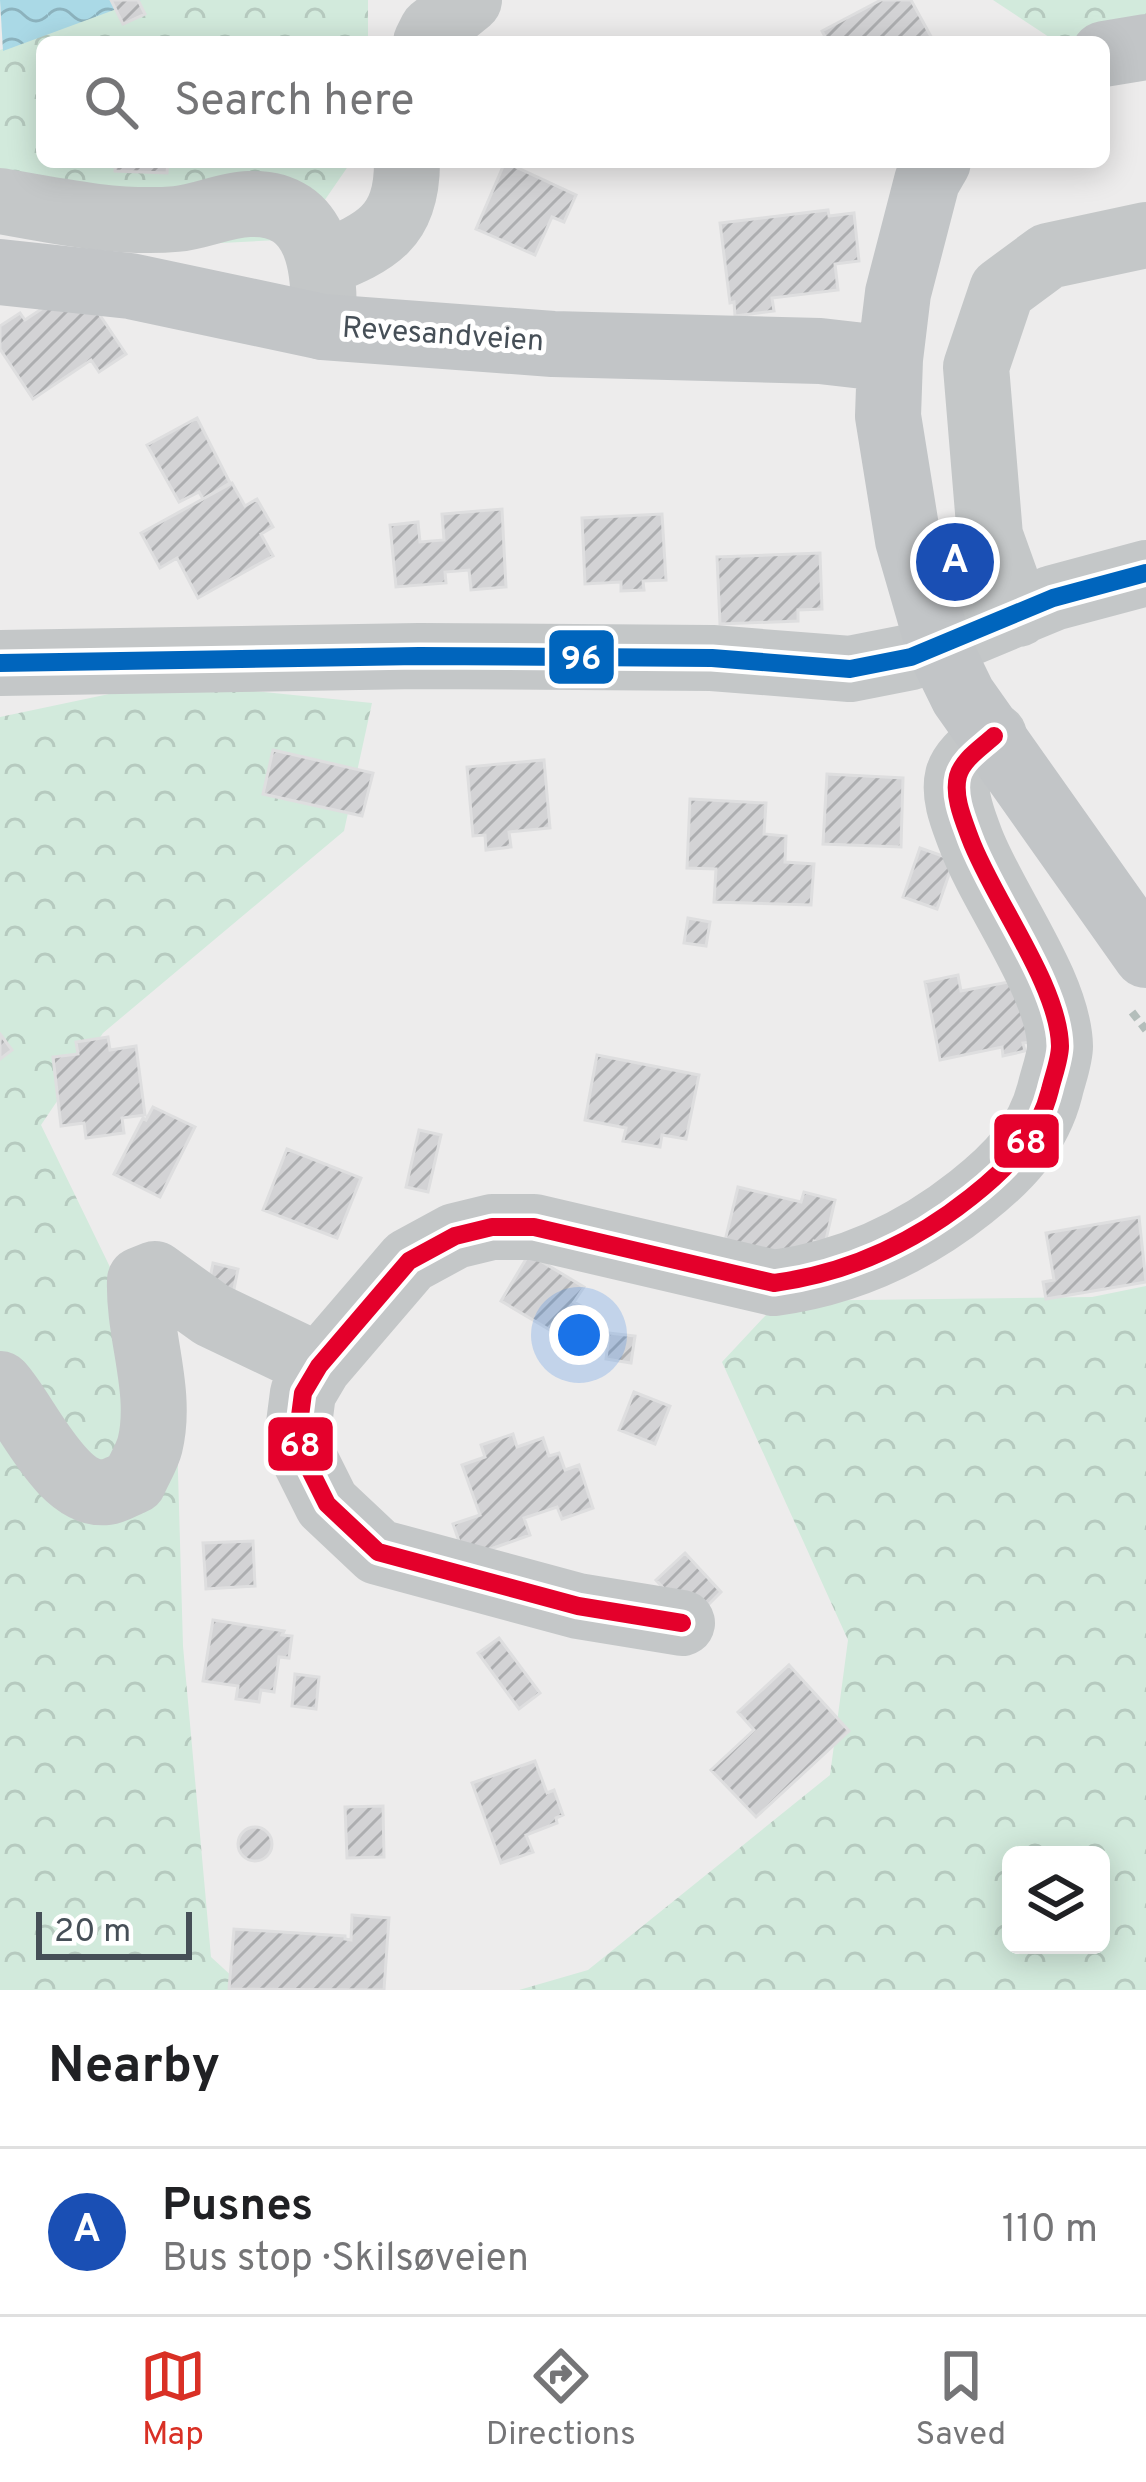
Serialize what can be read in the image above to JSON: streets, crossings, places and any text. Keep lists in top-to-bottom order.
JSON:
{
  "streets": {
    "main road": ["Revesandveien"]
  },
  "lines": ["transit line 96", "transit line 68"],
  "scale_bar": "20 m",
  "page": {
    "search": "Search here",
    "pins": "A",
    "scale": "20 m",
    "heading": "Nearby",
    "list": [
      {
        "mark": "A",
        "name": "Pusnes",
        "note": "Bus stop · Skilsøveien",
        "value": "110 m"
      }
    ],
    "nav": ["Map", "Directions", "Saved"]
  }
}
